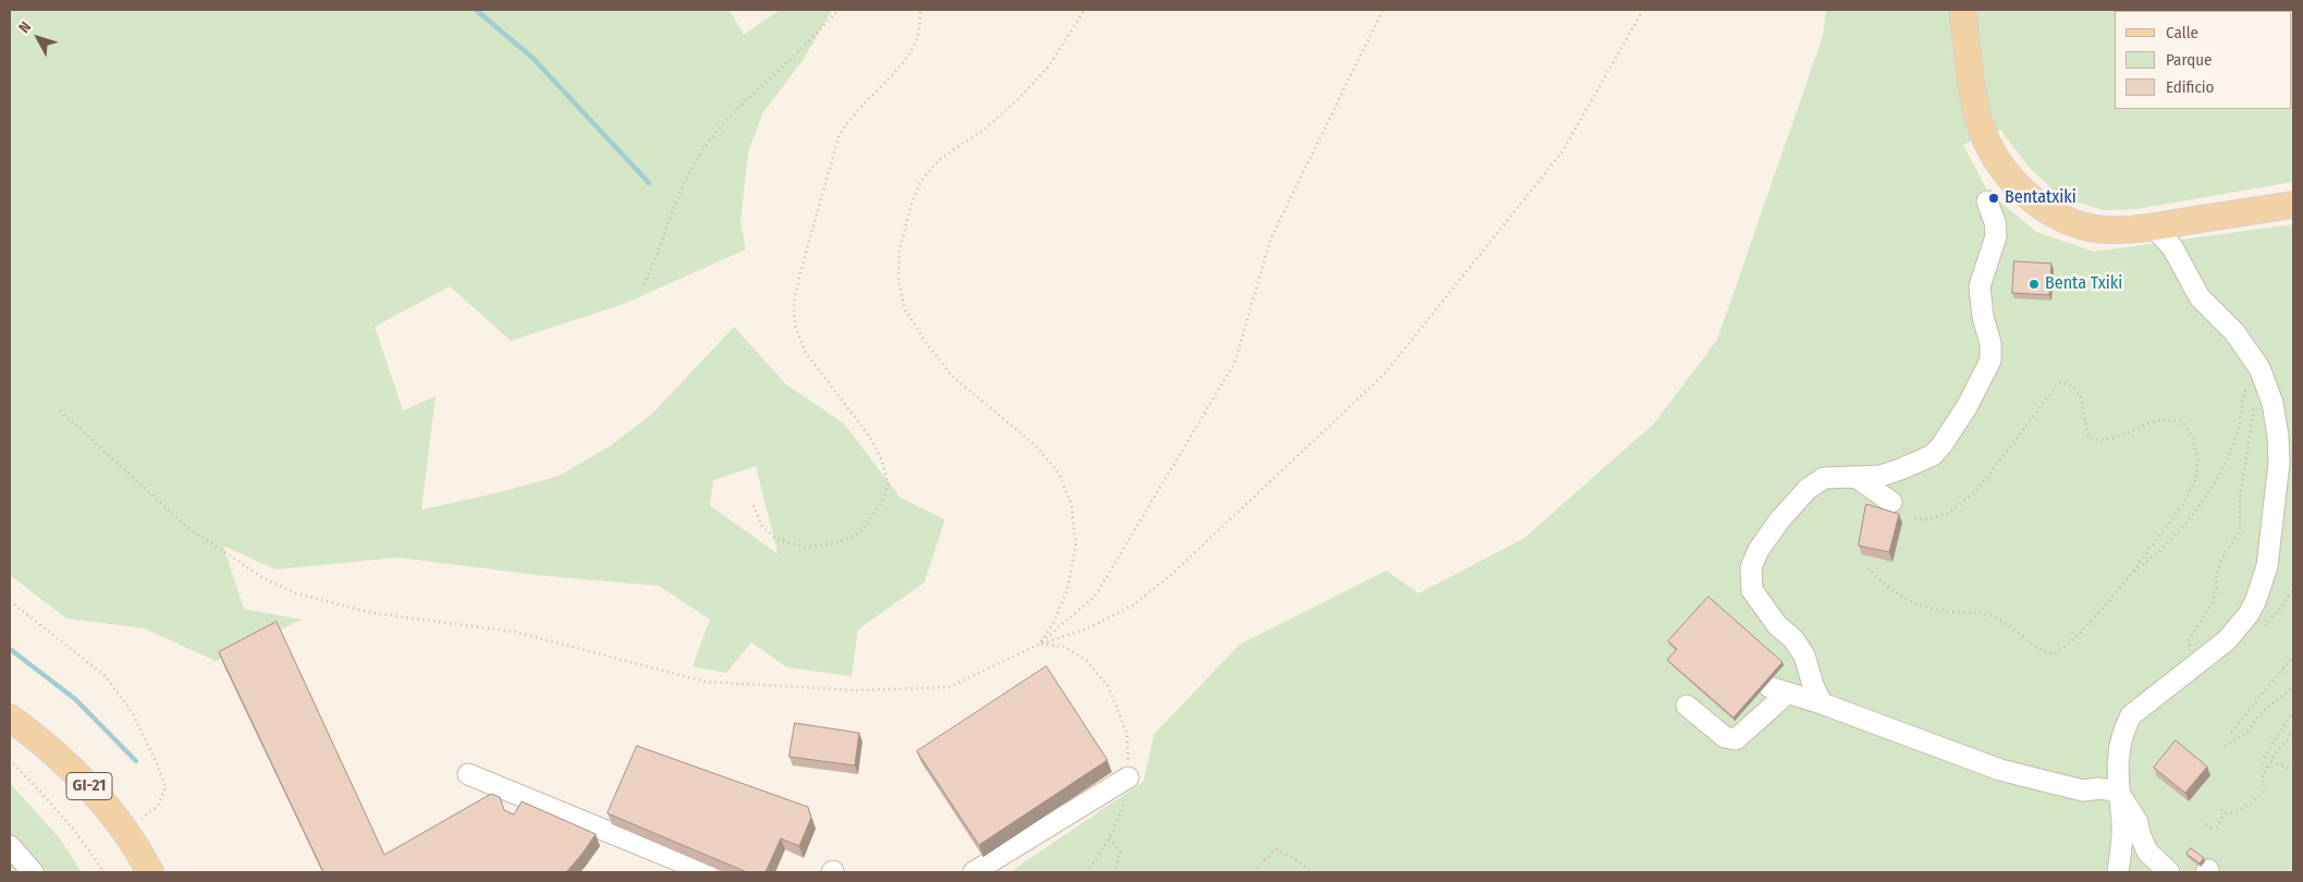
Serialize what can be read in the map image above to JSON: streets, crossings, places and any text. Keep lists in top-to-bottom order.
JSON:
{
  "streets": {
    "main road": ["GI-21"]
  },
  "places": ["Bentatxiki", "Benta Txiki"],
  "legend": ["Calle", "Parque", "Edificio"],
  "north": "top left"
}
